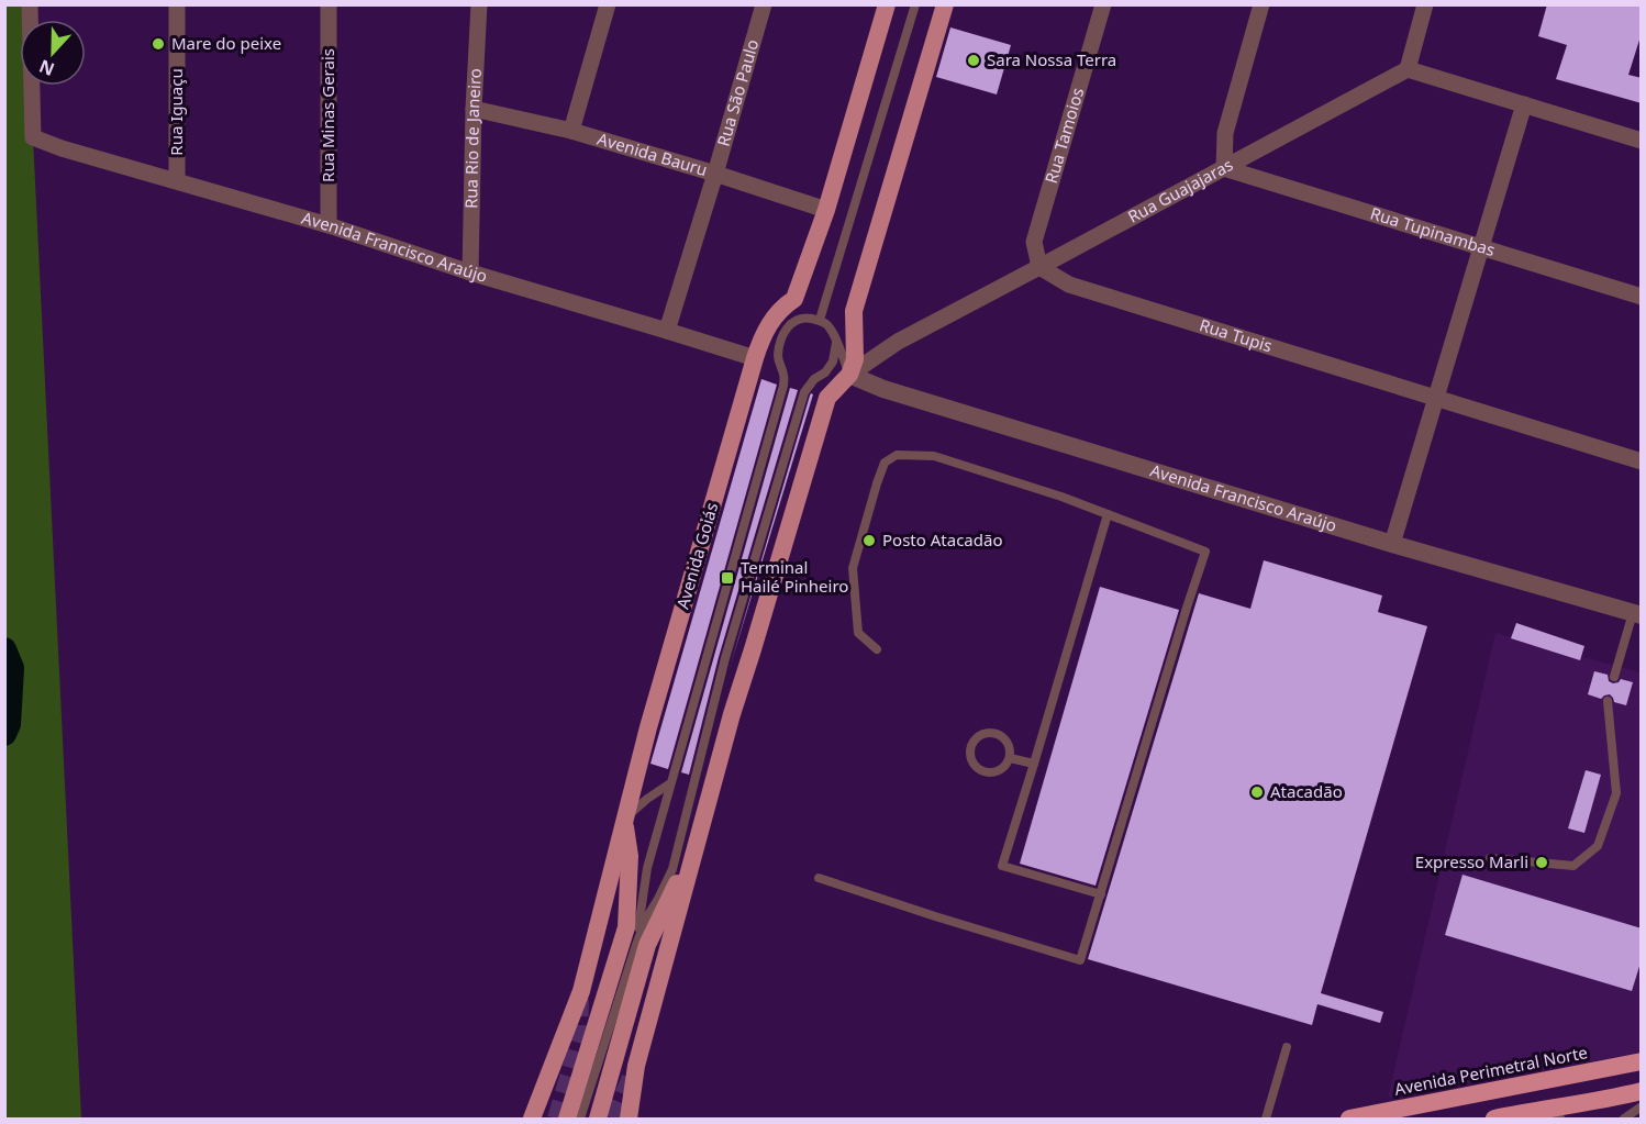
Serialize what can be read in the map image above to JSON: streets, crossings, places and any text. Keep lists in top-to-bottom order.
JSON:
{
  "streets": {
    "highway": ["Avenida Perimetral Norte"],
    "main road": ["Avenida Goiás"],
    "street": [
      "Rua São Paulo",
      "Rua Iguaçu",
      "Rua Minas Gerais",
      "Rua Tamoios",
      "Rua Rio de Janeiro",
      "Avenida Bauru",
      "Rua Guajajaras",
      "Rua Tupinambas",
      "Avenida Francisco Araújo",
      "Rua Tupis"
    ]
  },
  "crossings": [
    ["Rua São Paulo", "Avenida Bauru"],
    ["Rua São Paulo", "Avenida Francisco Araújo"],
    ["Rua Iguaçu", "Avenida Francisco Araújo"],
    ["Rua Minas Gerais", "Avenida Francisco Araújo"],
    ["Rua Tamoios", "Rua Guajajaras"],
    ["Rua Tamoios", "Rua Tupis"],
    ["Rua Rio de Janeiro", "Avenida Bauru"],
    ["Rua Rio de Janeiro", "Avenida Francisco Araújo"],
    ["Avenida Bauru", "Avenida Goiás"],
    ["Rua Guajajaras", "Rua Tupinambas"],
    ["Rua Guajajaras", "Avenida Francisco Araújo"],
    ["Rua Guajajaras", "Rua Tupis"],
    ["Avenida Francisco Araújo", "Avenida Goiás"]
  ],
  "places": {
    "other": [
      "Mare do peixe",
      "Sara Nossa Terra",
      "Posto Atacadão",
      "Atacadão",
      "Expresso Marli"
    ],
    "transit": ["Terminal Hailé Pinheiro"]
  },
  "north": "bottom"
}
